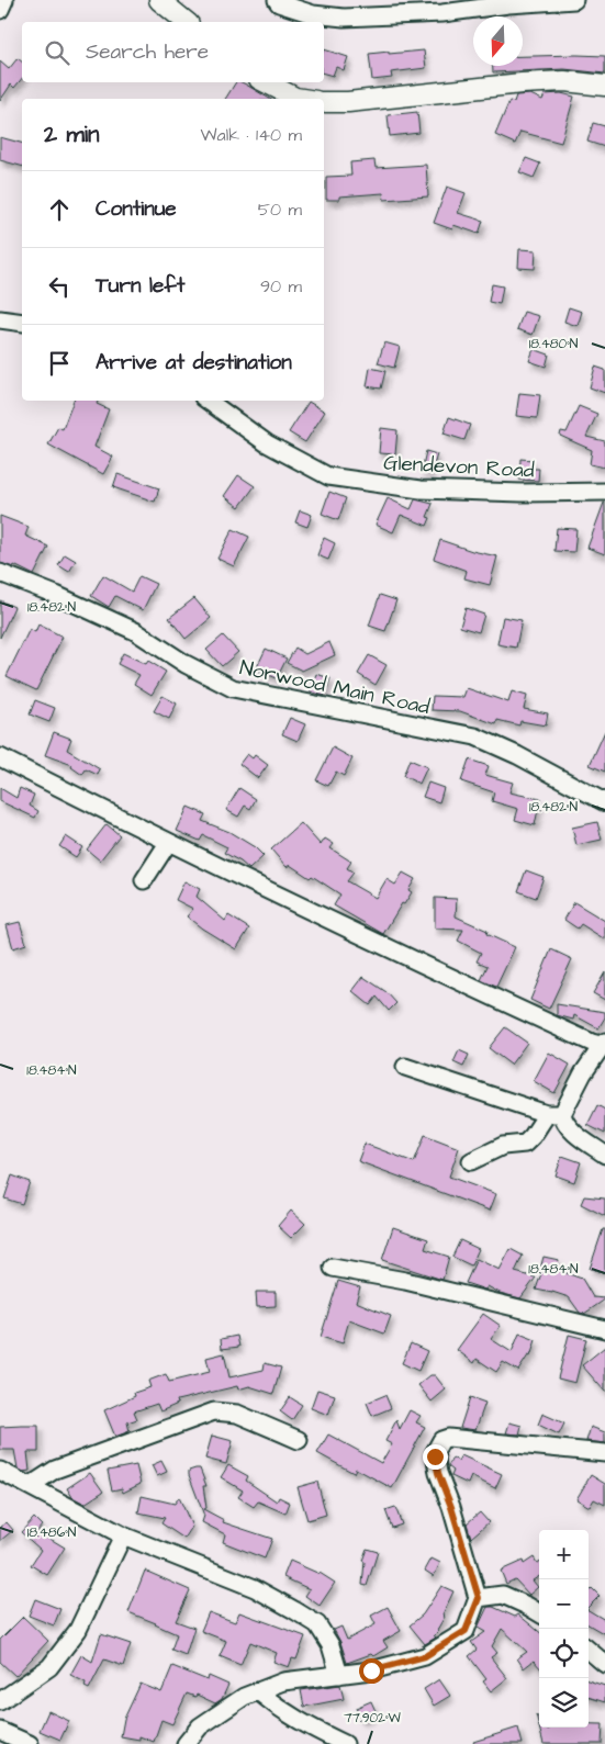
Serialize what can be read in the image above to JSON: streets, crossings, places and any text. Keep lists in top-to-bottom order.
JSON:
{
  "streets": {
    "street": ["Glendevon Road", "Norwood Main Road"]
  },
  "north": "bottom",
  "page": {
    "search": "Search here",
    "heading": ["2 min", "Walk · 140 m"],
    "list": [
      ["Continue", "50 m"],
      ["Turn left", "90 m"],
      "Arrive at destination"
    ],
    "map_buttons": ["+", "−"]
  },
  "coordinates": [
    "18.480°N",
    "18.482°N",
    "18.484°N",
    "18.486°N",
    "77.902°W"
  ]
}
